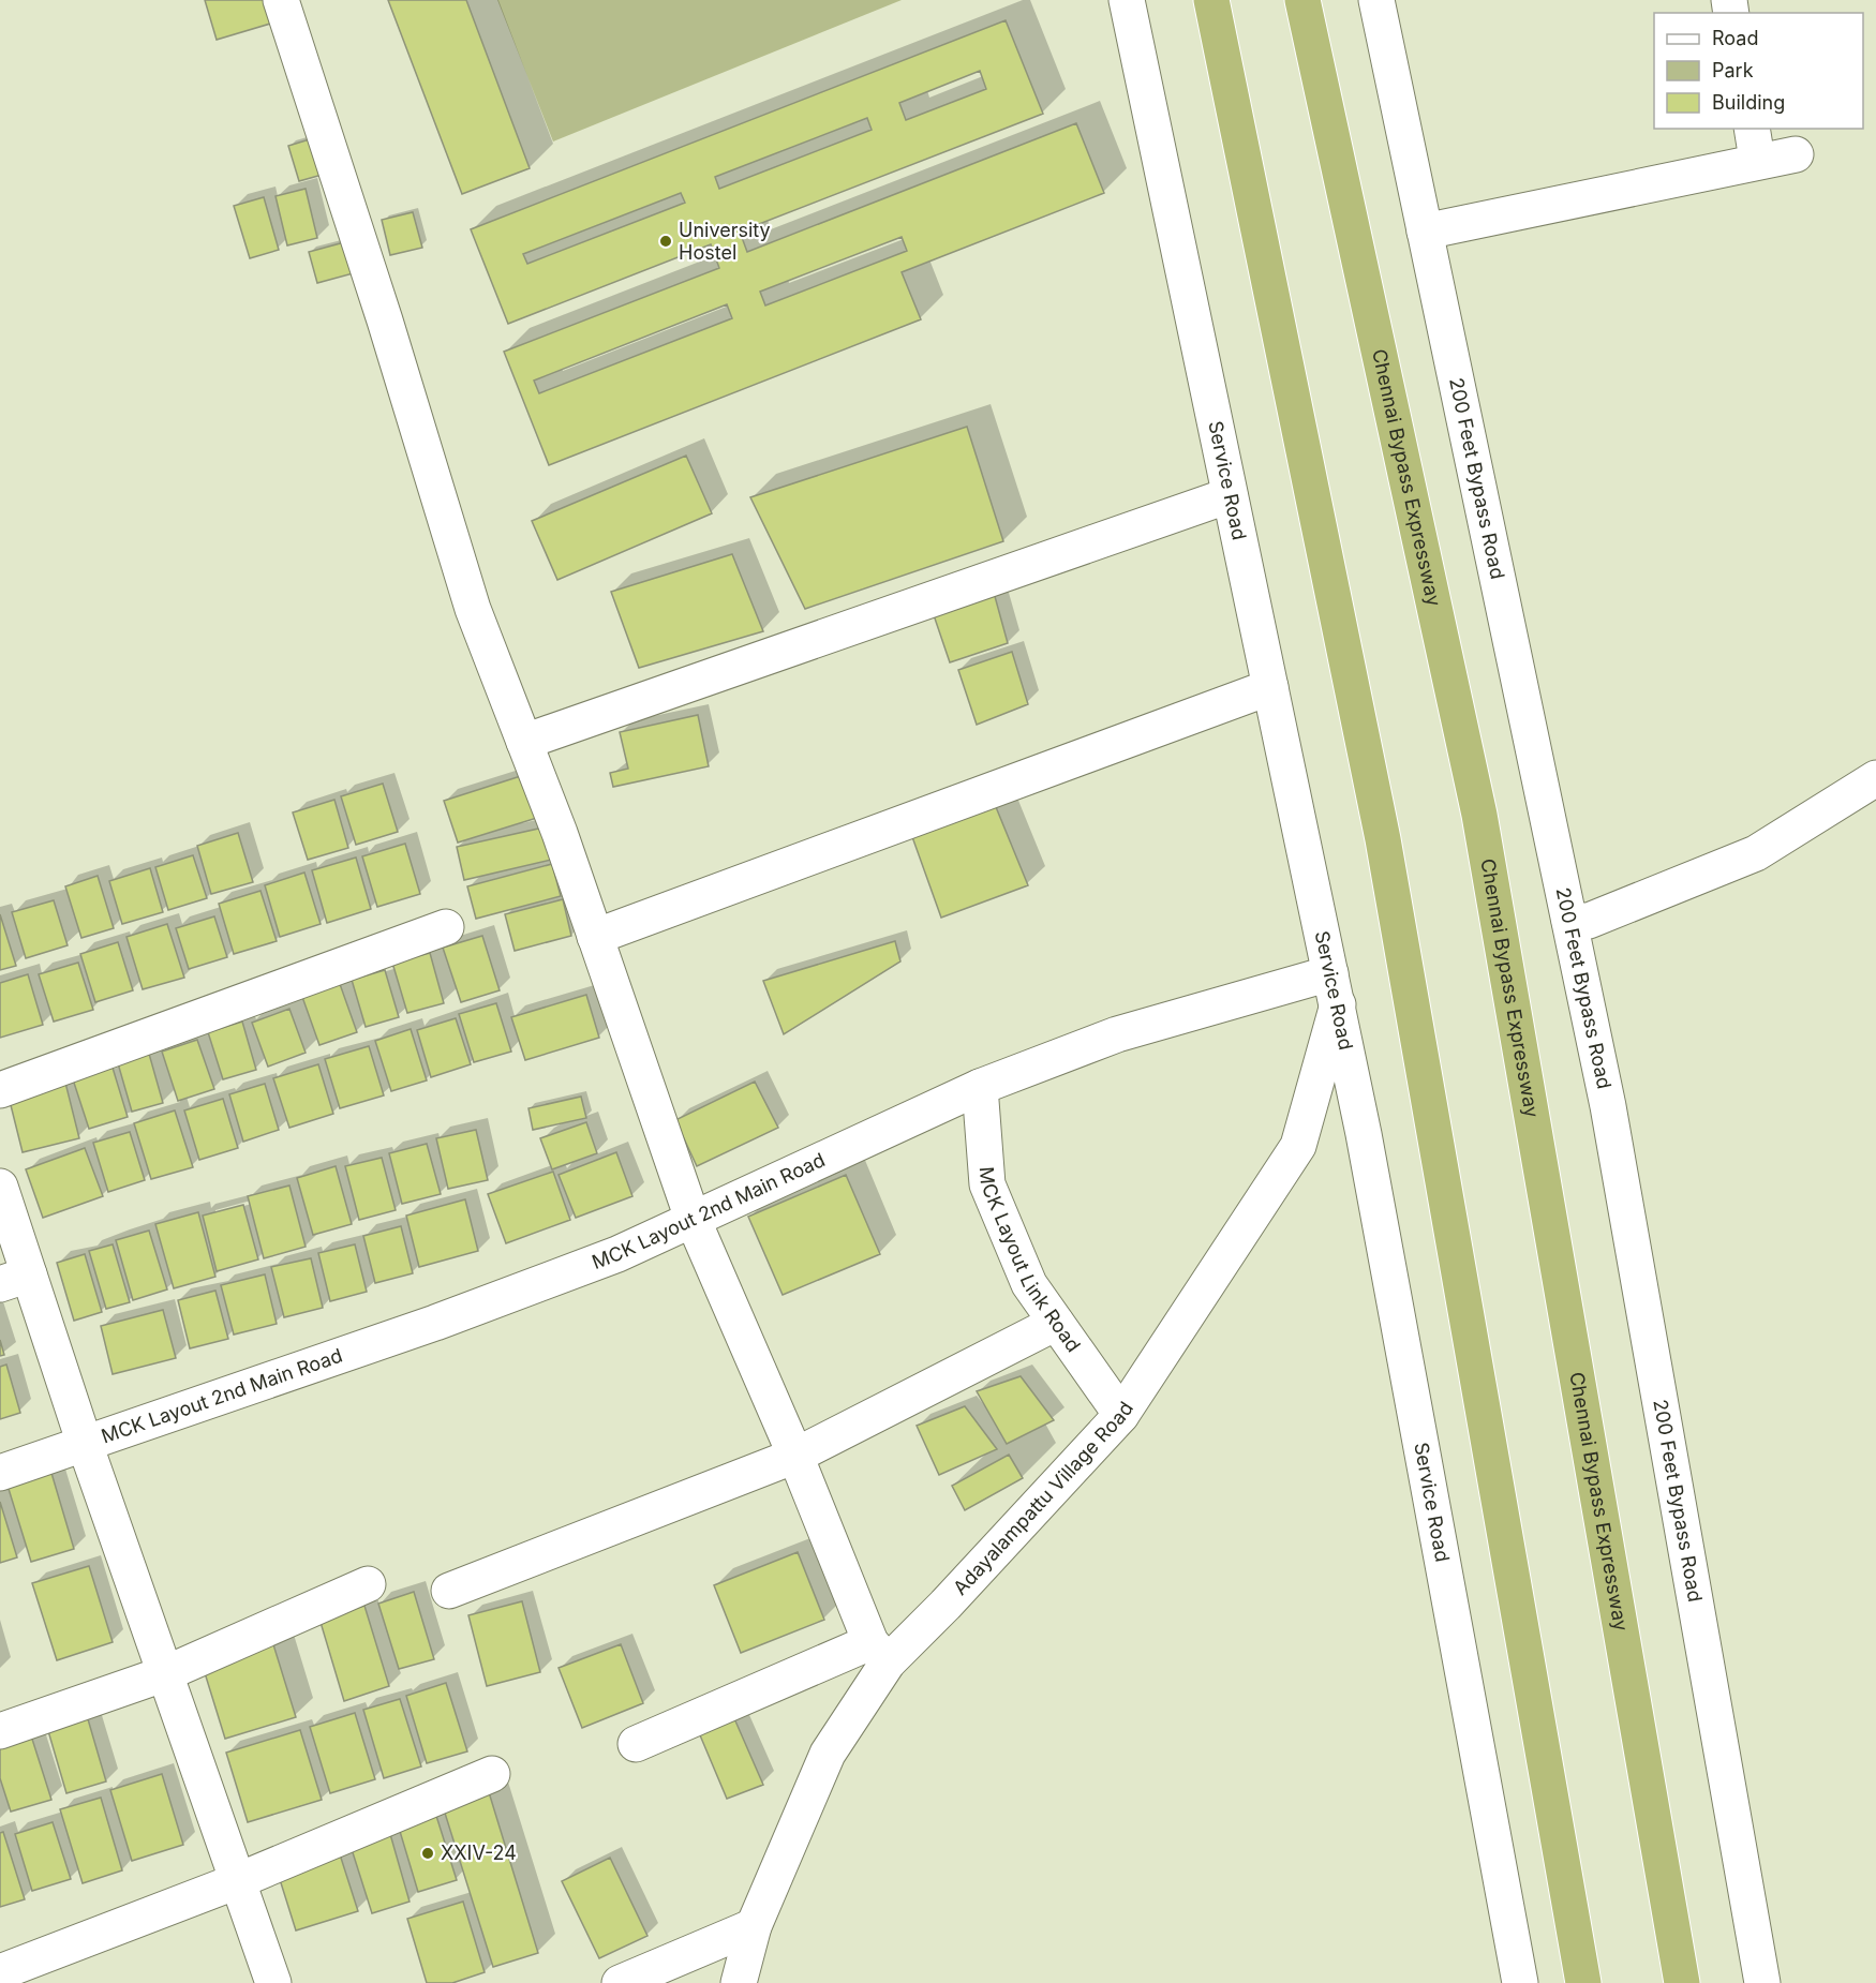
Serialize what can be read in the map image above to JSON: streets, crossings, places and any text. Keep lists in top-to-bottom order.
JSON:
{
  "streets": {
    "highway": ["Chennai Bypass Expressway"],
    "street": [
      "200 Feet Bypass Road",
      "Service Road",
      "MCK Layout 2nd Main Road",
      "MCK Layout Link Road",
      "Adayalampattu Village Road"
    ]
  },
  "crossings": [
    ["Service Road", "MCK Layout 2nd Main Road"],
    ["Service Road", "Adayalampattu Village Road"],
    ["MCK Layout 2nd Main Road", "MCK Layout Link Road"],
    ["MCK Layout 2nd Main Road", "Adayalampattu Village Road"],
    ["MCK Layout Link Road", "Adayalampattu Village Road"]
  ],
  "places": ["University Hostel", "XXIV-24"],
  "legend": ["Road", "Park", "Building"]
}
